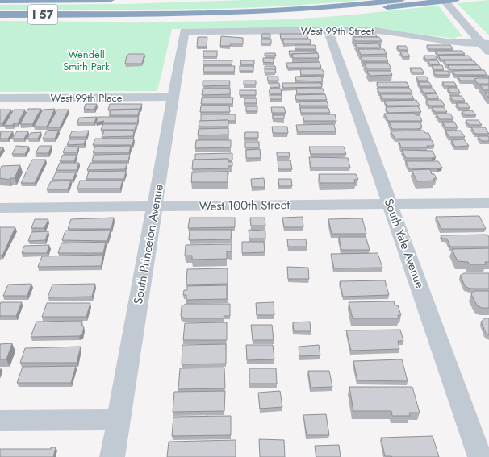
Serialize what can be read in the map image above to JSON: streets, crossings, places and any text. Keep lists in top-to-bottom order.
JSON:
{
  "streets": {
    "highway": ["I 57"],
    "street": [
      "West 99th Street",
      "West 99th Place",
      "West 100th Street",
      "South Yale Avenue",
      "South Princeton Avenue"
    ]
  },
  "crossings": [
    ["West 99th Street", "South Yale Avenue"],
    ["West 99th Street", "South Princeton Avenue"],
    ["West 99th Place", "South Princeton Avenue"],
    ["West 100th Street", "South Yale Avenue"],
    ["West 100th Street", "South Princeton Avenue"]
  ],
  "parks": ["Wendell Smith Park"]
}
